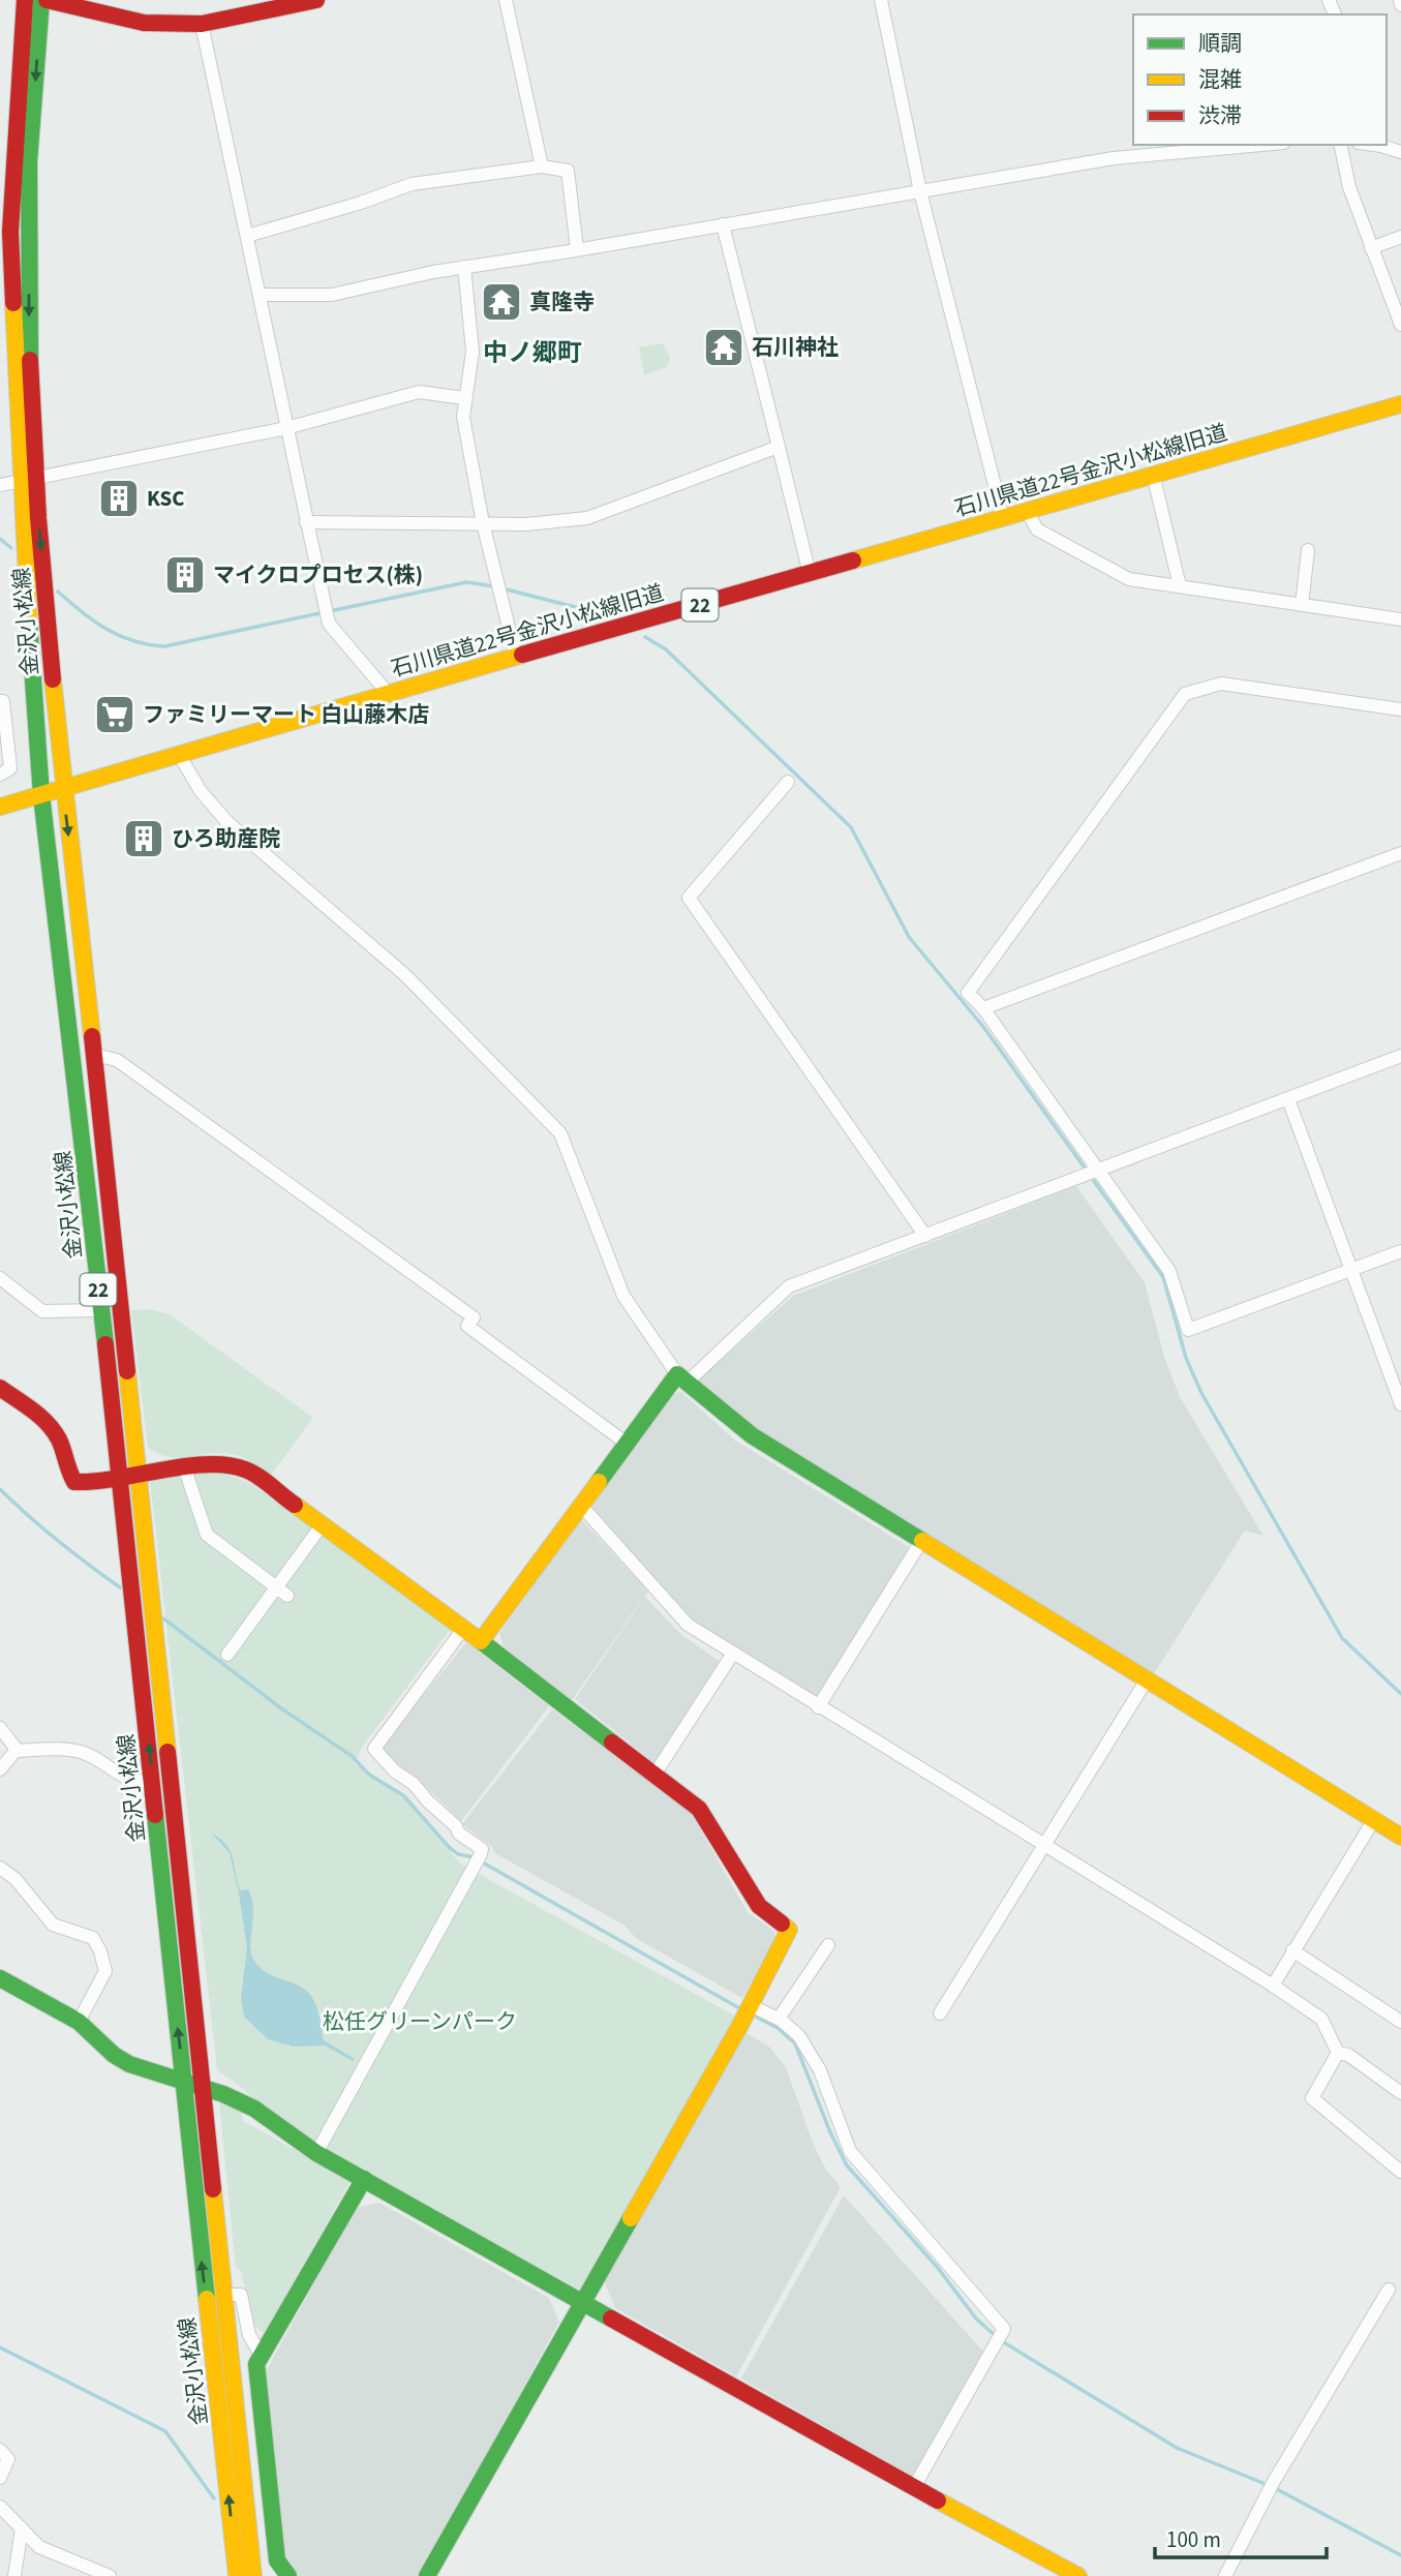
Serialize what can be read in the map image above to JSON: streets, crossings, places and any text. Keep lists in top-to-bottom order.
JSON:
{
  "streets": {
    "main road": ["石川県道22号金沢小松線旧道", "22", "金沢小松線"]
  },
  "crossings": [
    ["石川県道22号金沢小松線旧道", "金沢小松線"]
  ],
  "districts": ["中ノ郷町"],
  "parks": ["松任グリーンパーク"],
  "places": {
    "temple": ["真隆寺", "石川神社"],
    "building": ["KSC", "マイクロプロセス(株)", "ひろ助産院"],
    "supermarket": ["ファミリーマート 白山藤木店"]
  },
  "legend": ["順調", "混雑", "渋滞"],
  "scale_bar": "100 m"
}
